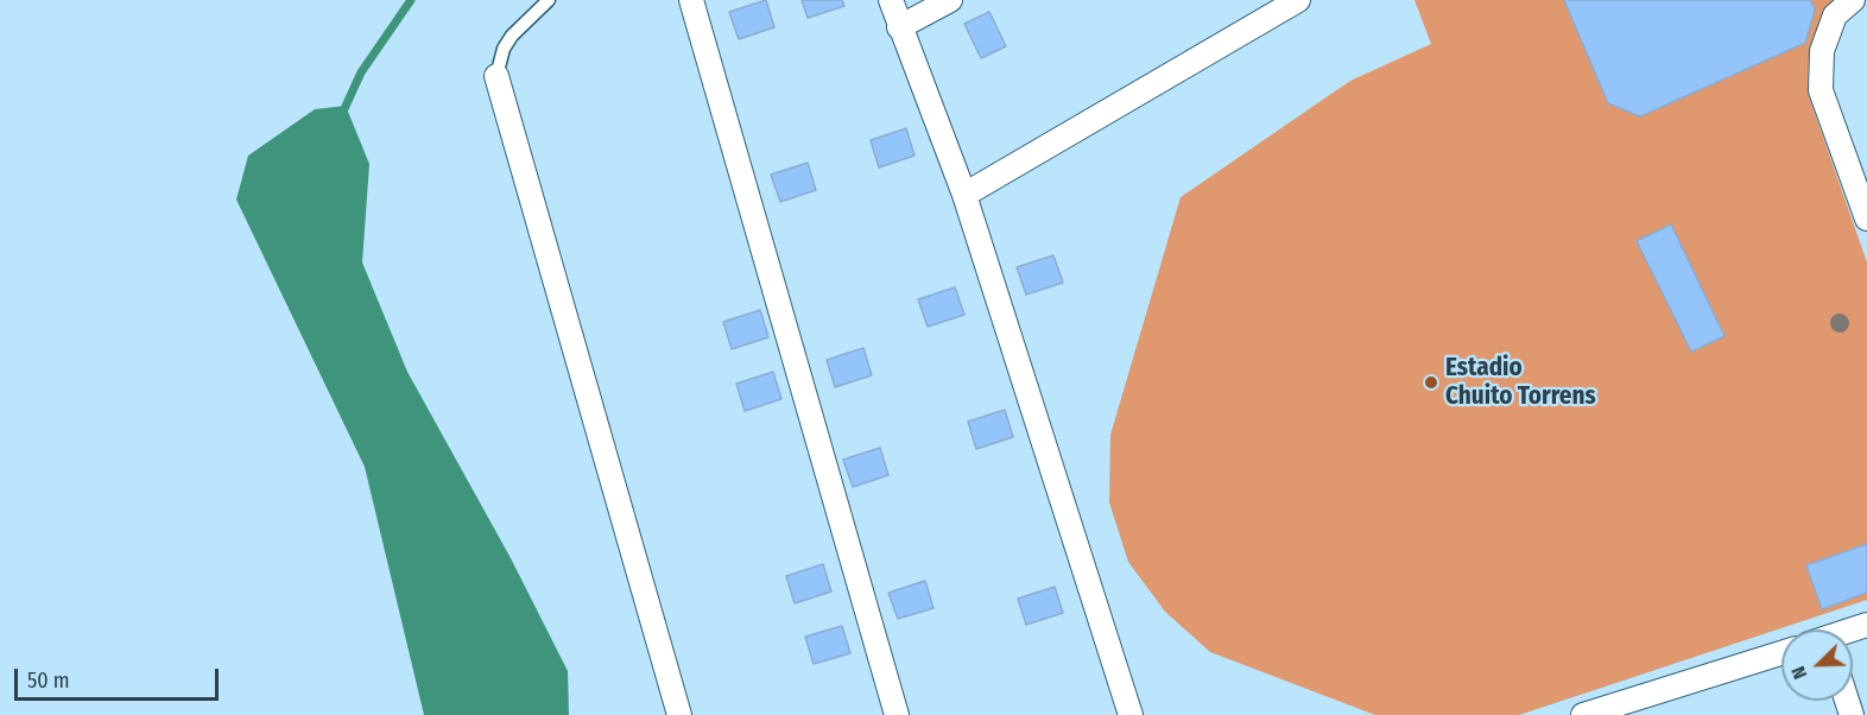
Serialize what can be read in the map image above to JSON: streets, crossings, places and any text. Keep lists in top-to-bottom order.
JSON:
{
  "places": ["Estadio Chuito Torrens"],
  "scale_bar": "50 m",
  "north": "bottom left"
}
